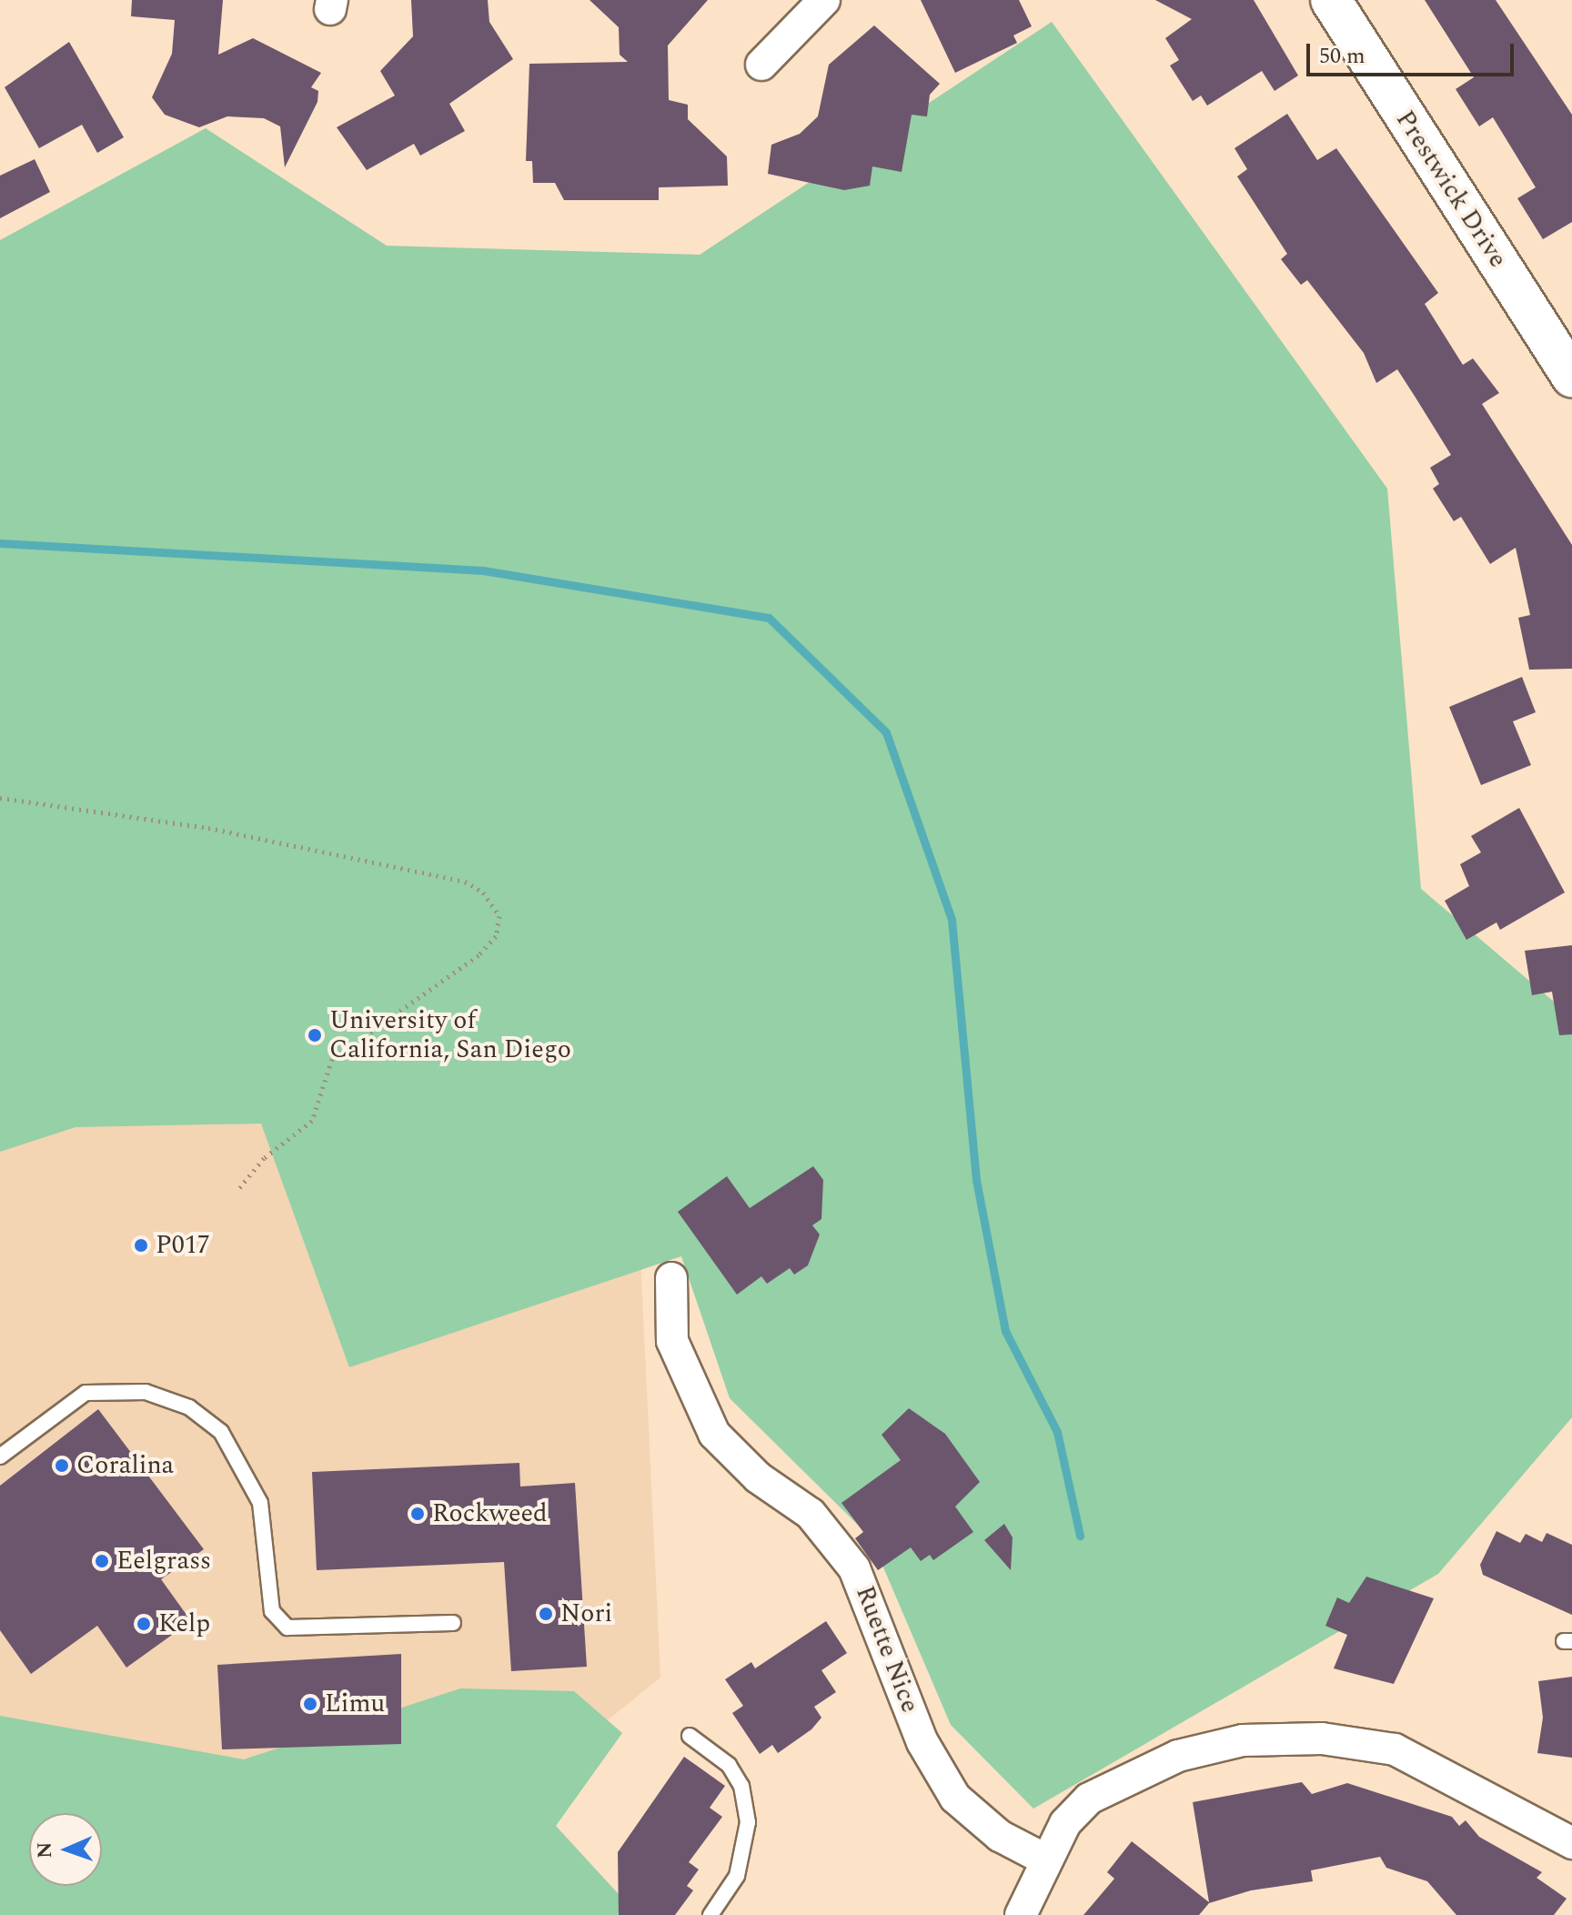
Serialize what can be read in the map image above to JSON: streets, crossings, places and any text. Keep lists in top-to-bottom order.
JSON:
{
  "streets": {
    "street": ["Prestwick Drive", "Ruette Nice"]
  },
  "places": [
    "University of California, San Diego",
    "P017",
    "Coralina",
    "Rockweed",
    "Eelgrass",
    "Nori",
    "Kelp",
    "Limu"
  ],
  "scale_bar": "50 m",
  "north": "left"
}
